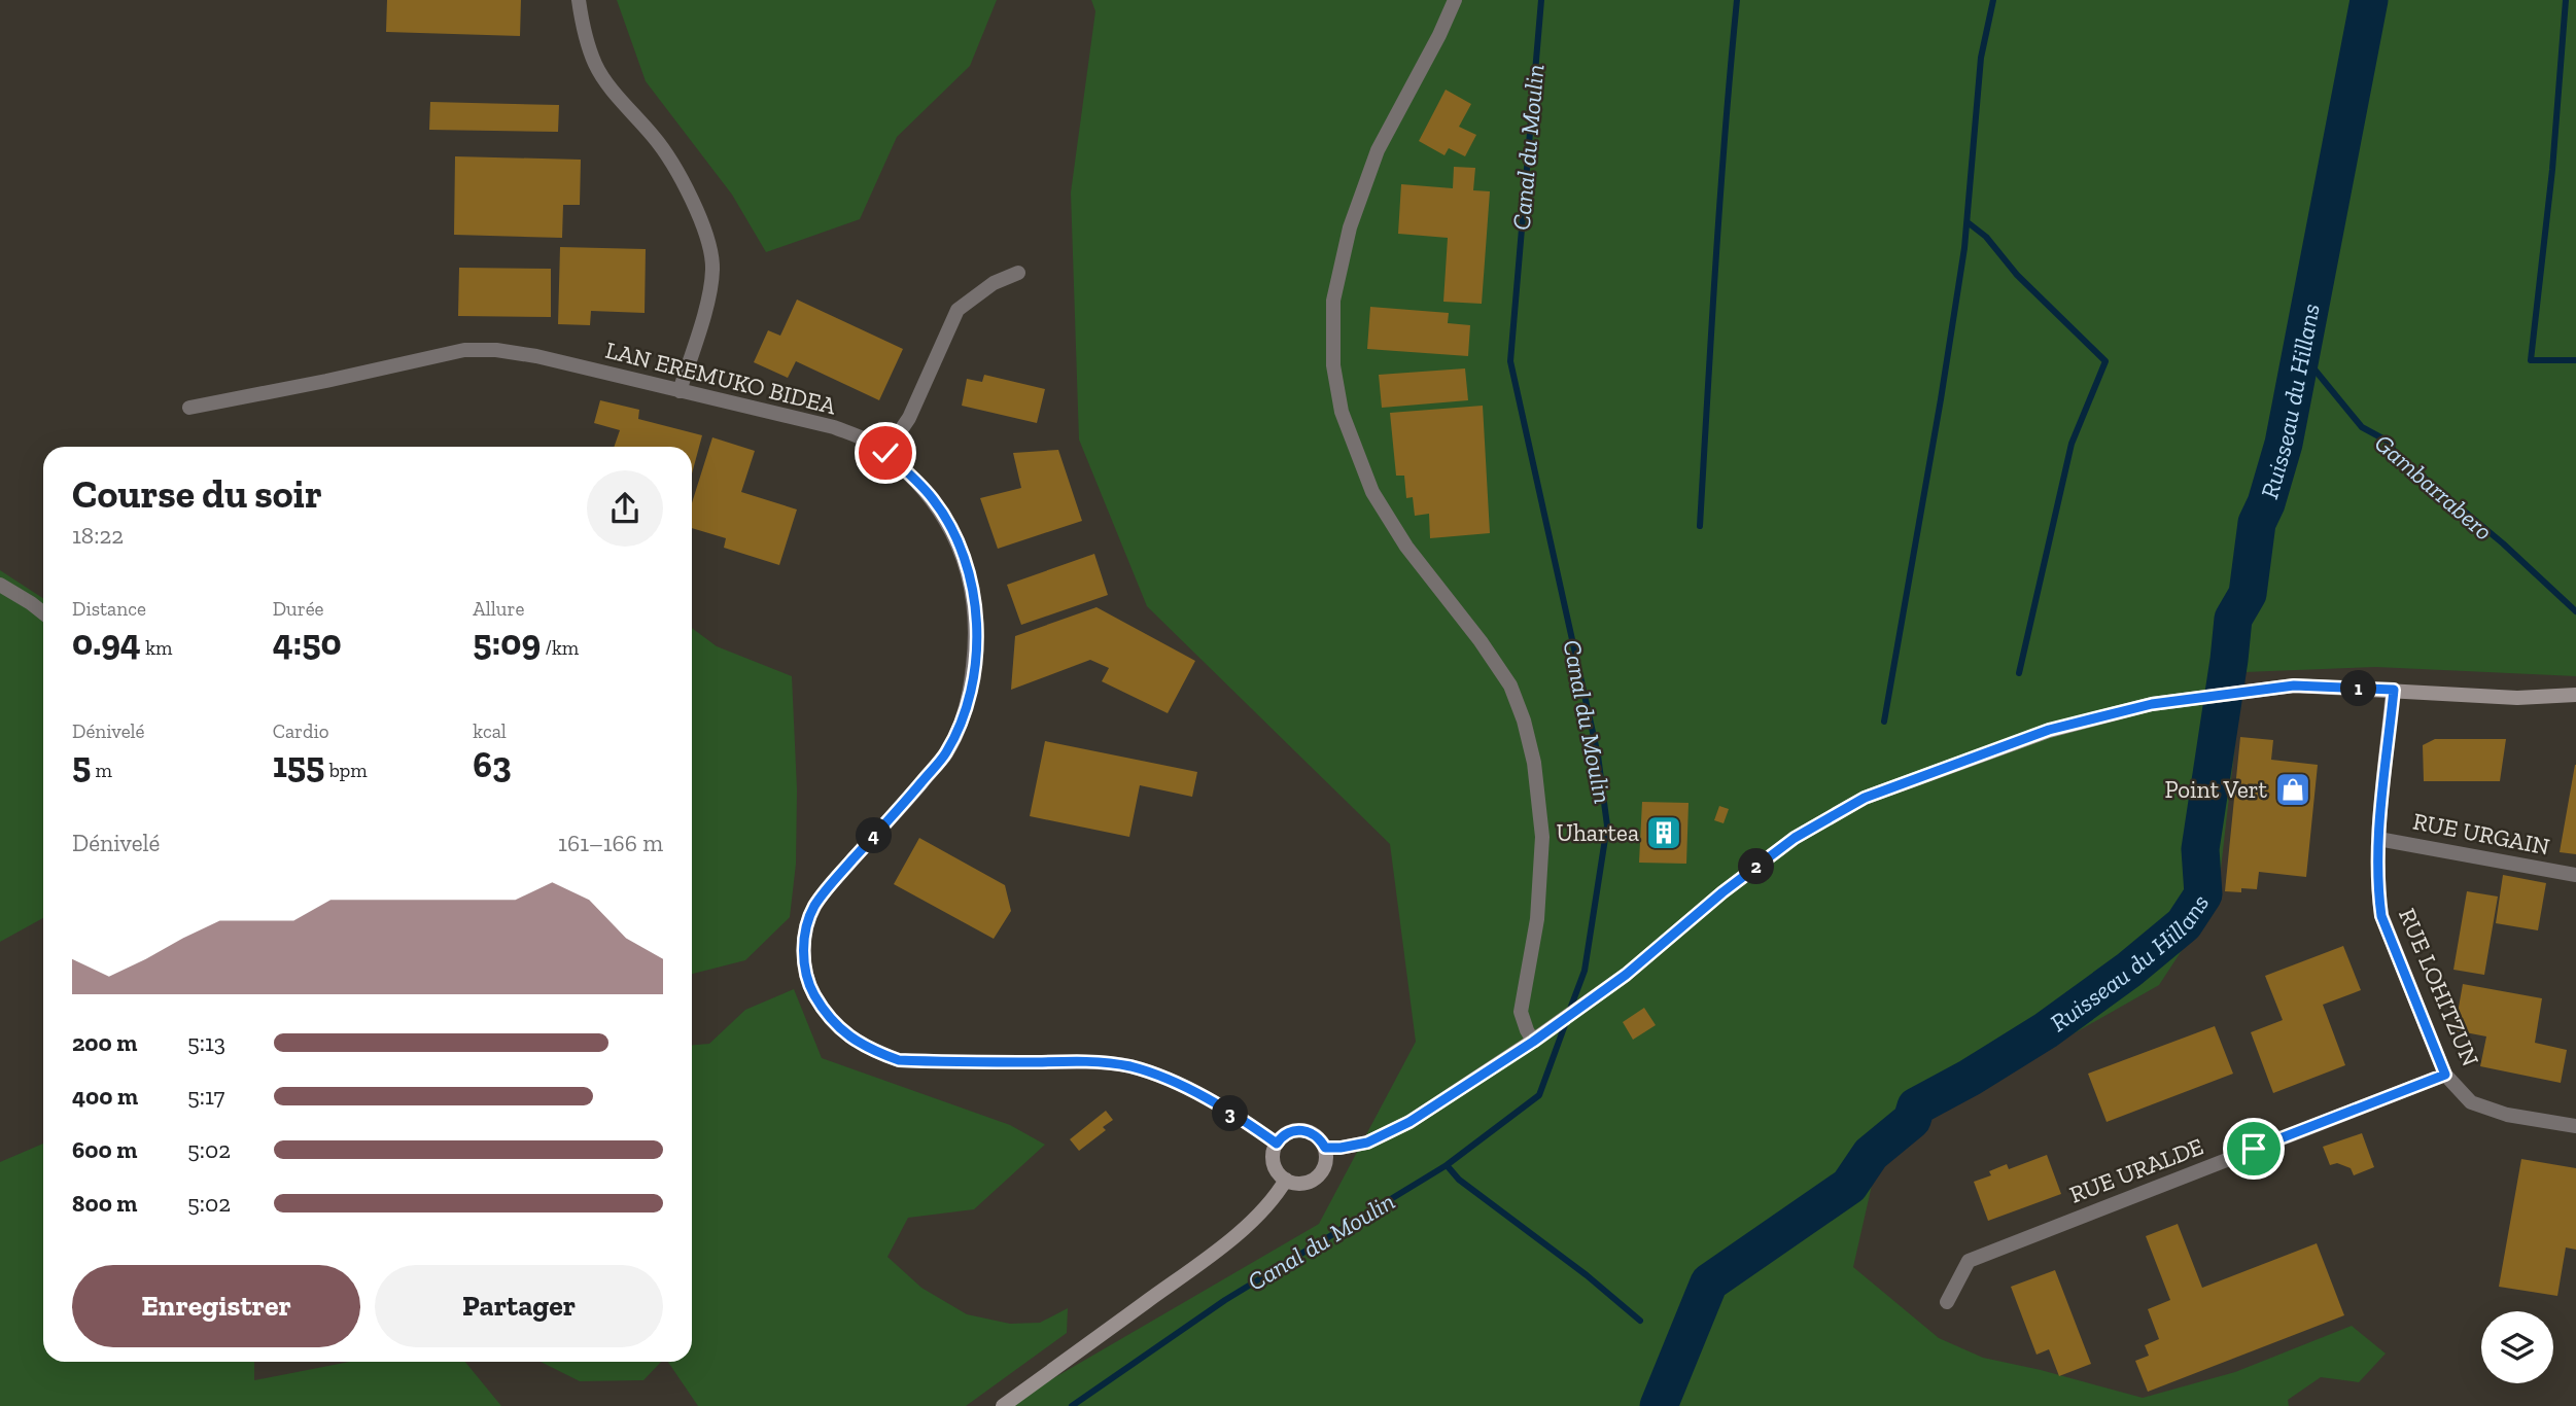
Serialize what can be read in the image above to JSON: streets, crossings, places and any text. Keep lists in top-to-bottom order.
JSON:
{
  "streets": {
    "street": [
      "LAN EREMUKO BIDEA",
      "RUE URGAIN",
      "RUE LOHITZUN",
      "RUE URALDE"
    ]
  },
  "crossings": [
    ["RUE URGAIN", "RUE LOHITZUN"],
    ["RUE LOHITZUN", "RUE URALDE"]
  ],
  "water": ["Canal du Moulin", "Ruisseau du Hillans", "Gambarrabero"],
  "places": {
    "shop": ["Point Vert"],
    "building": ["Uhartea"]
  },
  "page": {
    "heading": ["Course du soir", "18:22"],
    "stats": [
      ["Distance", "0.94 km"],
      ["Durée", "4:50"],
      ["Allure", "5:09 /km"],
      ["Dénivelé", "5 m"],
      ["Cardio", "155 bpm"],
      ["kcal", "63"]
    ],
    "pins": [
      "1",
      "4",
      "2",
      "3"
    ],
    "chart": ["Dénivelé", "161–166 m"],
    "list": [
      {
        "name": "200 m",
        "note": "5:13"
      },
      {
        "name": "400 m",
        "note": "5:17"
      },
      {
        "name": "600 m",
        "note": "5:02"
      },
      {
        "name": "800 m",
        "note": "5:02"
      }
    ],
    "buttons": ["Enregistrer", "Partager"]
  }
}
